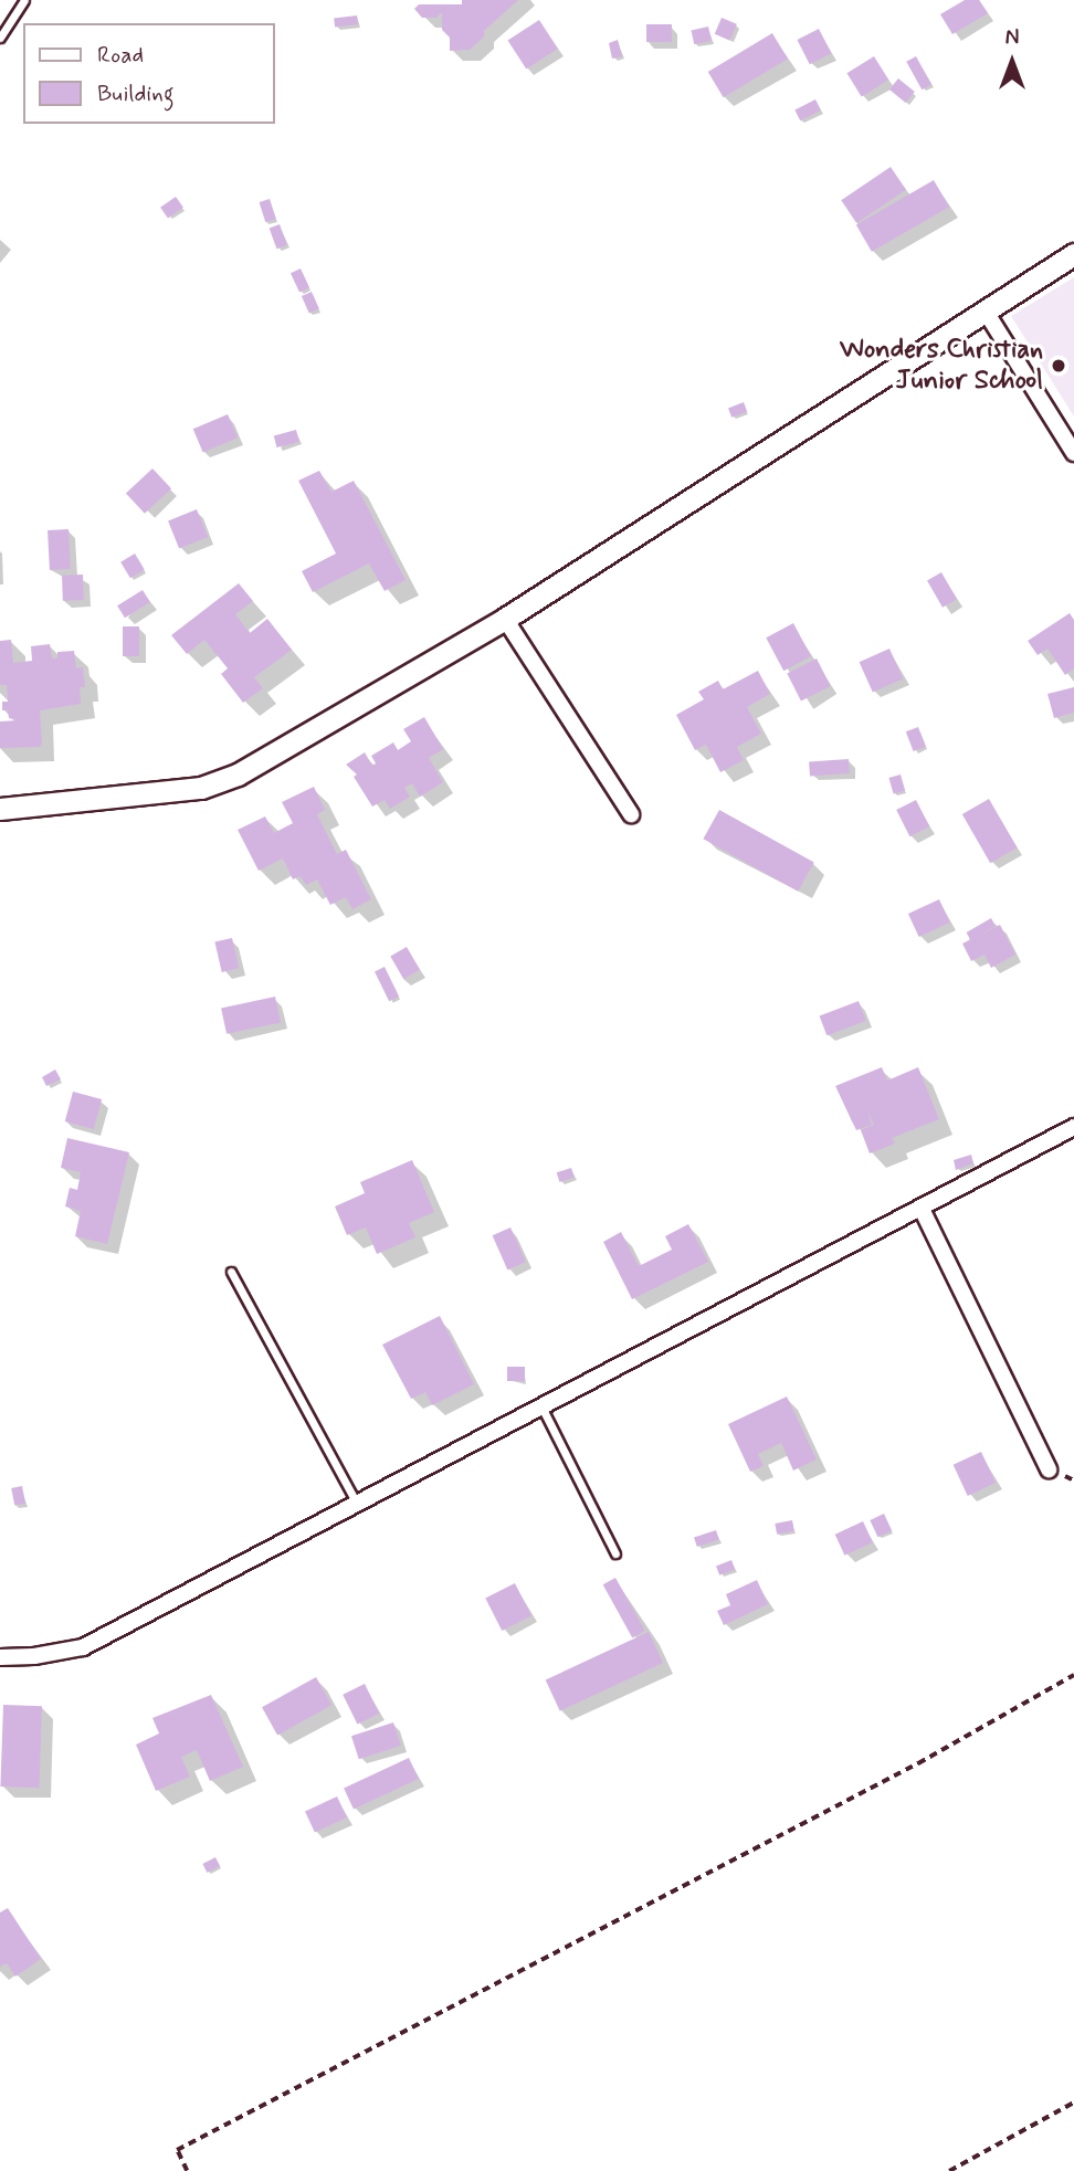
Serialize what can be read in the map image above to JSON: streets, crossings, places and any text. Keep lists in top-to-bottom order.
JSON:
{
  "places": ["Wonders Christian Junior School"],
  "legend": ["Road", "Building"],
  "north": "top"
}
